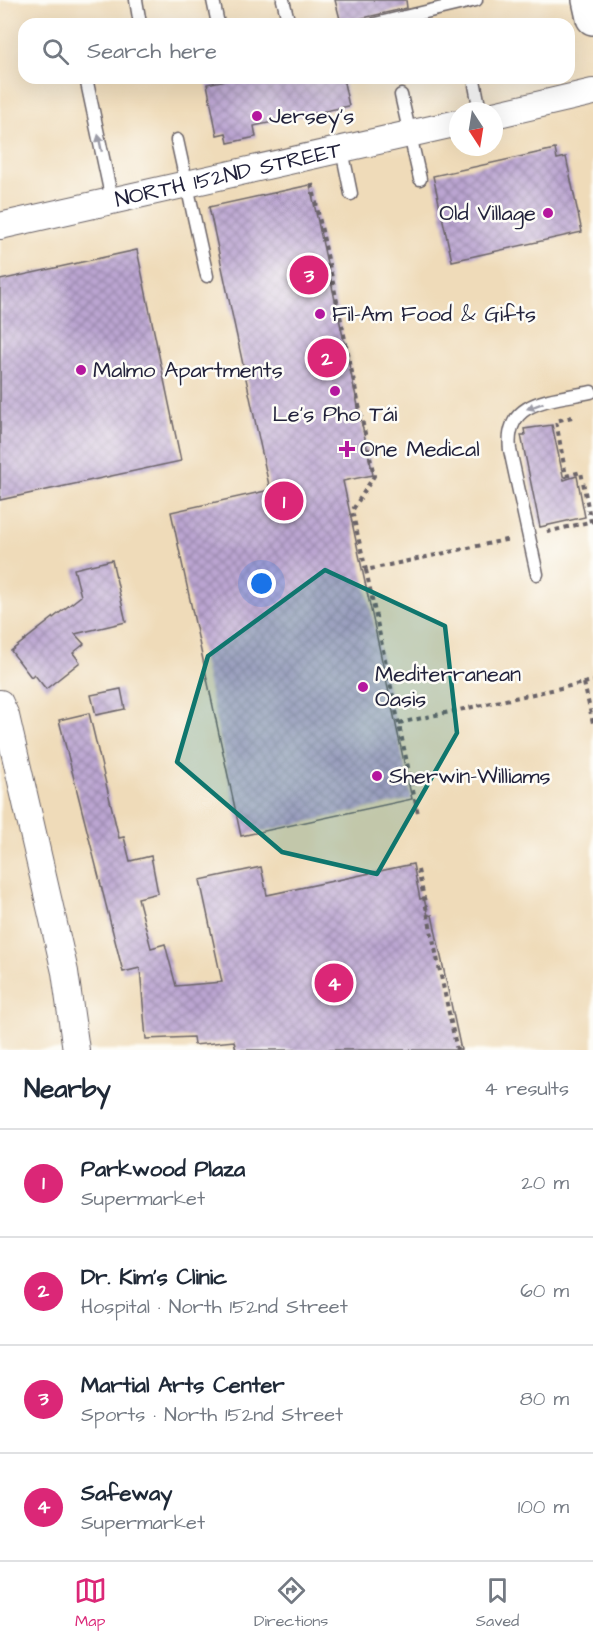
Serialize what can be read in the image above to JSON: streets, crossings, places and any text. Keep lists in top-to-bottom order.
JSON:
{
  "streets": {
    "street": ["NORTH 152ND STREET"]
  },
  "places": {
    "other": [
      "Jersey's",
      "Old Village",
      "Fil-Am Food & Gifts",
      "Malmo Apartments",
      "Le’s Pho Tái",
      "Mediterranean Oasis",
      "Sherwin-Williams"
    ],
    "health": ["One Medical"]
  },
  "north": "bottom",
  "page": {
    "search": "Search here",
    "pins": [
      "3",
      "2",
      "1",
      "4"
    ],
    "heading": ["Nearby", "4 results"],
    "list": [
      {
        "mark": "1",
        "name": "Parkwood Plaza",
        "note": "Supermarket",
        "value": "20 m"
      },
      {
        "mark": "2",
        "name": "Dr. Kim's Clinic",
        "note": "Hospital · North 152nd Street",
        "value": "60 m"
      },
      {
        "mark": "3",
        "name": "Martial Arts Center",
        "note": "Sports · North 152nd Street",
        "value": "80 m"
      },
      {
        "mark": "4",
        "name": "Safeway",
        "note": "Supermarket",
        "value": "100 m"
      }
    ],
    "nav": ["Map", "Directions", "Saved"]
  }
}
